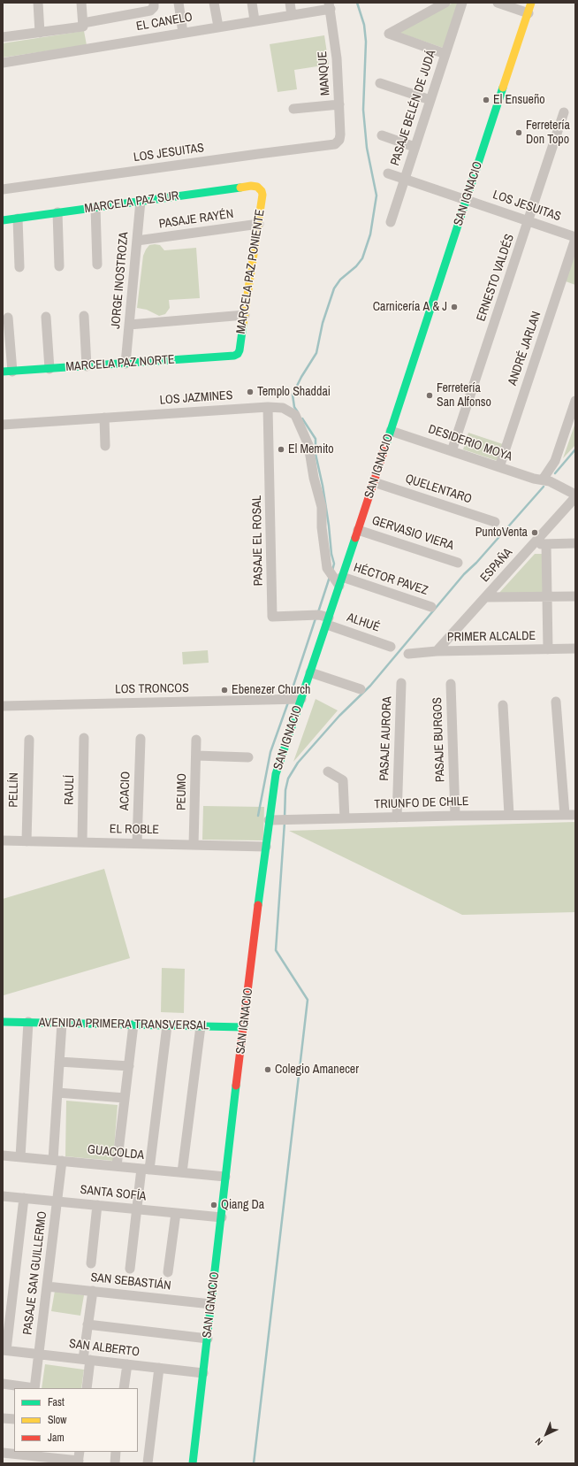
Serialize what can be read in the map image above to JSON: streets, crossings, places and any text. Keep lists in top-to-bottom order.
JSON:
{
  "streets": {
    "main road": [
      "SAN IGNACIO",
      "MARCELA PAZ SUR",
      "MARCELA PAZ PONIENTE",
      "MARCELA PAZ NORTE",
      "AVENIDA PRIMERA TRANSVERSAL"
    ],
    "street": [
      "EL CANELO",
      "MANQUE",
      "PASAJE BELÉN DE JUDÁ",
      "LOS JESUITAS",
      "PASAJE RAYÉN",
      "ERNESTO VALDÉS",
      "JORGE INOSTROZA",
      "ANDRÉ JARLAN",
      "LOS JAZMINES",
      "DESIDERIO MOYA",
      "QUELENTARO",
      "GERVASIO VIERA",
      "PASAJE EL ROSAL",
      "ESPAÑA",
      "HÉCTOR PAVEZ",
      "ALHUÉ",
      "PRIMER ALCALDE",
      "LOS TRONCOS",
      "PASAJE AURORA",
      "PASAJE BURGOS",
      "PELLÍN",
      "RAULÍ",
      "ACACIO",
      "PEUMO",
      "TRIUNFO DE CHILE",
      "EL ROBLE",
      "GUACOLDA",
      "SANTA SOFÍA",
      "PASAJE SAN GUILLERMO",
      "SAN SEBASTIÁN",
      "SAN ALBERTO"
    ]
  },
  "crossings": [
    ["EL CANELO", "MANQUE"],
    ["MANQUE", "LOS JESUITAS"],
    ["PASAJE BELÉN DE JUDÁ", "LOS JESUITAS"],
    ["LOS JESUITAS", "SAN IGNACIO"],
    ["LOS JESUITAS", "ERNESTO VALDÉS"],
    ["LOS JESUITAS", "ANDRÉ JARLAN"],
    ["SAN IGNACIO", "LOS JAZMINES"],
    ["SAN IGNACIO", "DESIDERIO MOYA"],
    ["SAN IGNACIO", "QUELENTARO"],
    ["SAN IGNACIO", "GERVASIO VIERA"],
    ["SAN IGNACIO", "PASAJE EL ROSAL"],
    ["SAN IGNACIO", "HÉCTOR PAVEZ"],
    ["SAN IGNACIO", "ALHUÉ"],
    ["SAN IGNACIO", "LOS TRONCOS"],
    ["SAN IGNACIO", "TRIUNFO DE CHILE"],
    ["SAN IGNACIO", "EL ROBLE"],
    ["SAN IGNACIO", "AVENIDA PRIMERA TRANSVERSAL"],
    ["SAN IGNACIO", "GUACOLDA"],
    ["SAN IGNACIO", "SANTA SOFÍA"],
    ["SAN IGNACIO", "SAN SEBASTIÁN"],
    ["SAN IGNACIO", "SAN ALBERTO"],
    ["MARCELA PAZ SUR", "MARCELA PAZ PONIENTE"],
    ["MARCELA PAZ SUR", "JORGE INOSTROZA"],
    ["PASAJE RAYÉN", "MARCELA PAZ PONIENTE"],
    ["PASAJE RAYÉN", "JORGE INOSTROZA"],
    ["MARCELA PAZ PONIENTE", "MARCELA PAZ NORTE"],
    ["ERNESTO VALDÉS", "DESIDERIO MOYA"],
    ["JORGE INOSTROZA", "MARCELA PAZ NORTE"],
    ["ANDRÉ JARLAN", "DESIDERIO MOYA"],
    ["LOS JAZMINES", "PASAJE EL ROSAL"],
    ["LOS JAZMINES", "HÉCTOR PAVEZ"],
    ["DESIDERIO MOYA", "ESPAÑA"],
    ["PASAJE EL ROSAL", "ALHUÉ"],
    ["ESPAÑA", "PRIMER ALCALDE"],
    ["PASAJE AURORA", "TRIUNFO DE CHILE"],
    ["PASAJE BURGOS", "TRIUNFO DE CHILE"],
    ["PELLÍN", "EL ROBLE"],
    ["RAULÍ", "EL ROBLE"],
    ["ACACIO", "EL ROBLE"],
    ["PEUMO", "EL ROBLE"],
    ["AVENIDA PRIMERA TRANSVERSAL", "PASAJE SAN GUILLERMO"],
    ["GUACOLDA", "PASAJE SAN GUILLERMO"],
    ["SANTA SOFÍA", "PASAJE SAN GUILLERMO"],
    ["PASAJE SAN GUILLERMO", "SAN SEBASTIÁN"],
    ["PASAJE SAN GUILLERMO", "SAN ALBERTO"]
  ],
  "places": [
    "El Ensueño",
    "Ferretería Don Topo",
    "Carnicería A & J",
    "Templo Shaddai",
    "Ferretería San Alfonso",
    "El Memito",
    "PuntoVenta",
    "Ebenezer Church",
    "Colegio Amanecer",
    "Qiang Da"
  ],
  "legend": ["Fast", "Slow", "Jam"],
  "north": "bottom left"
}
